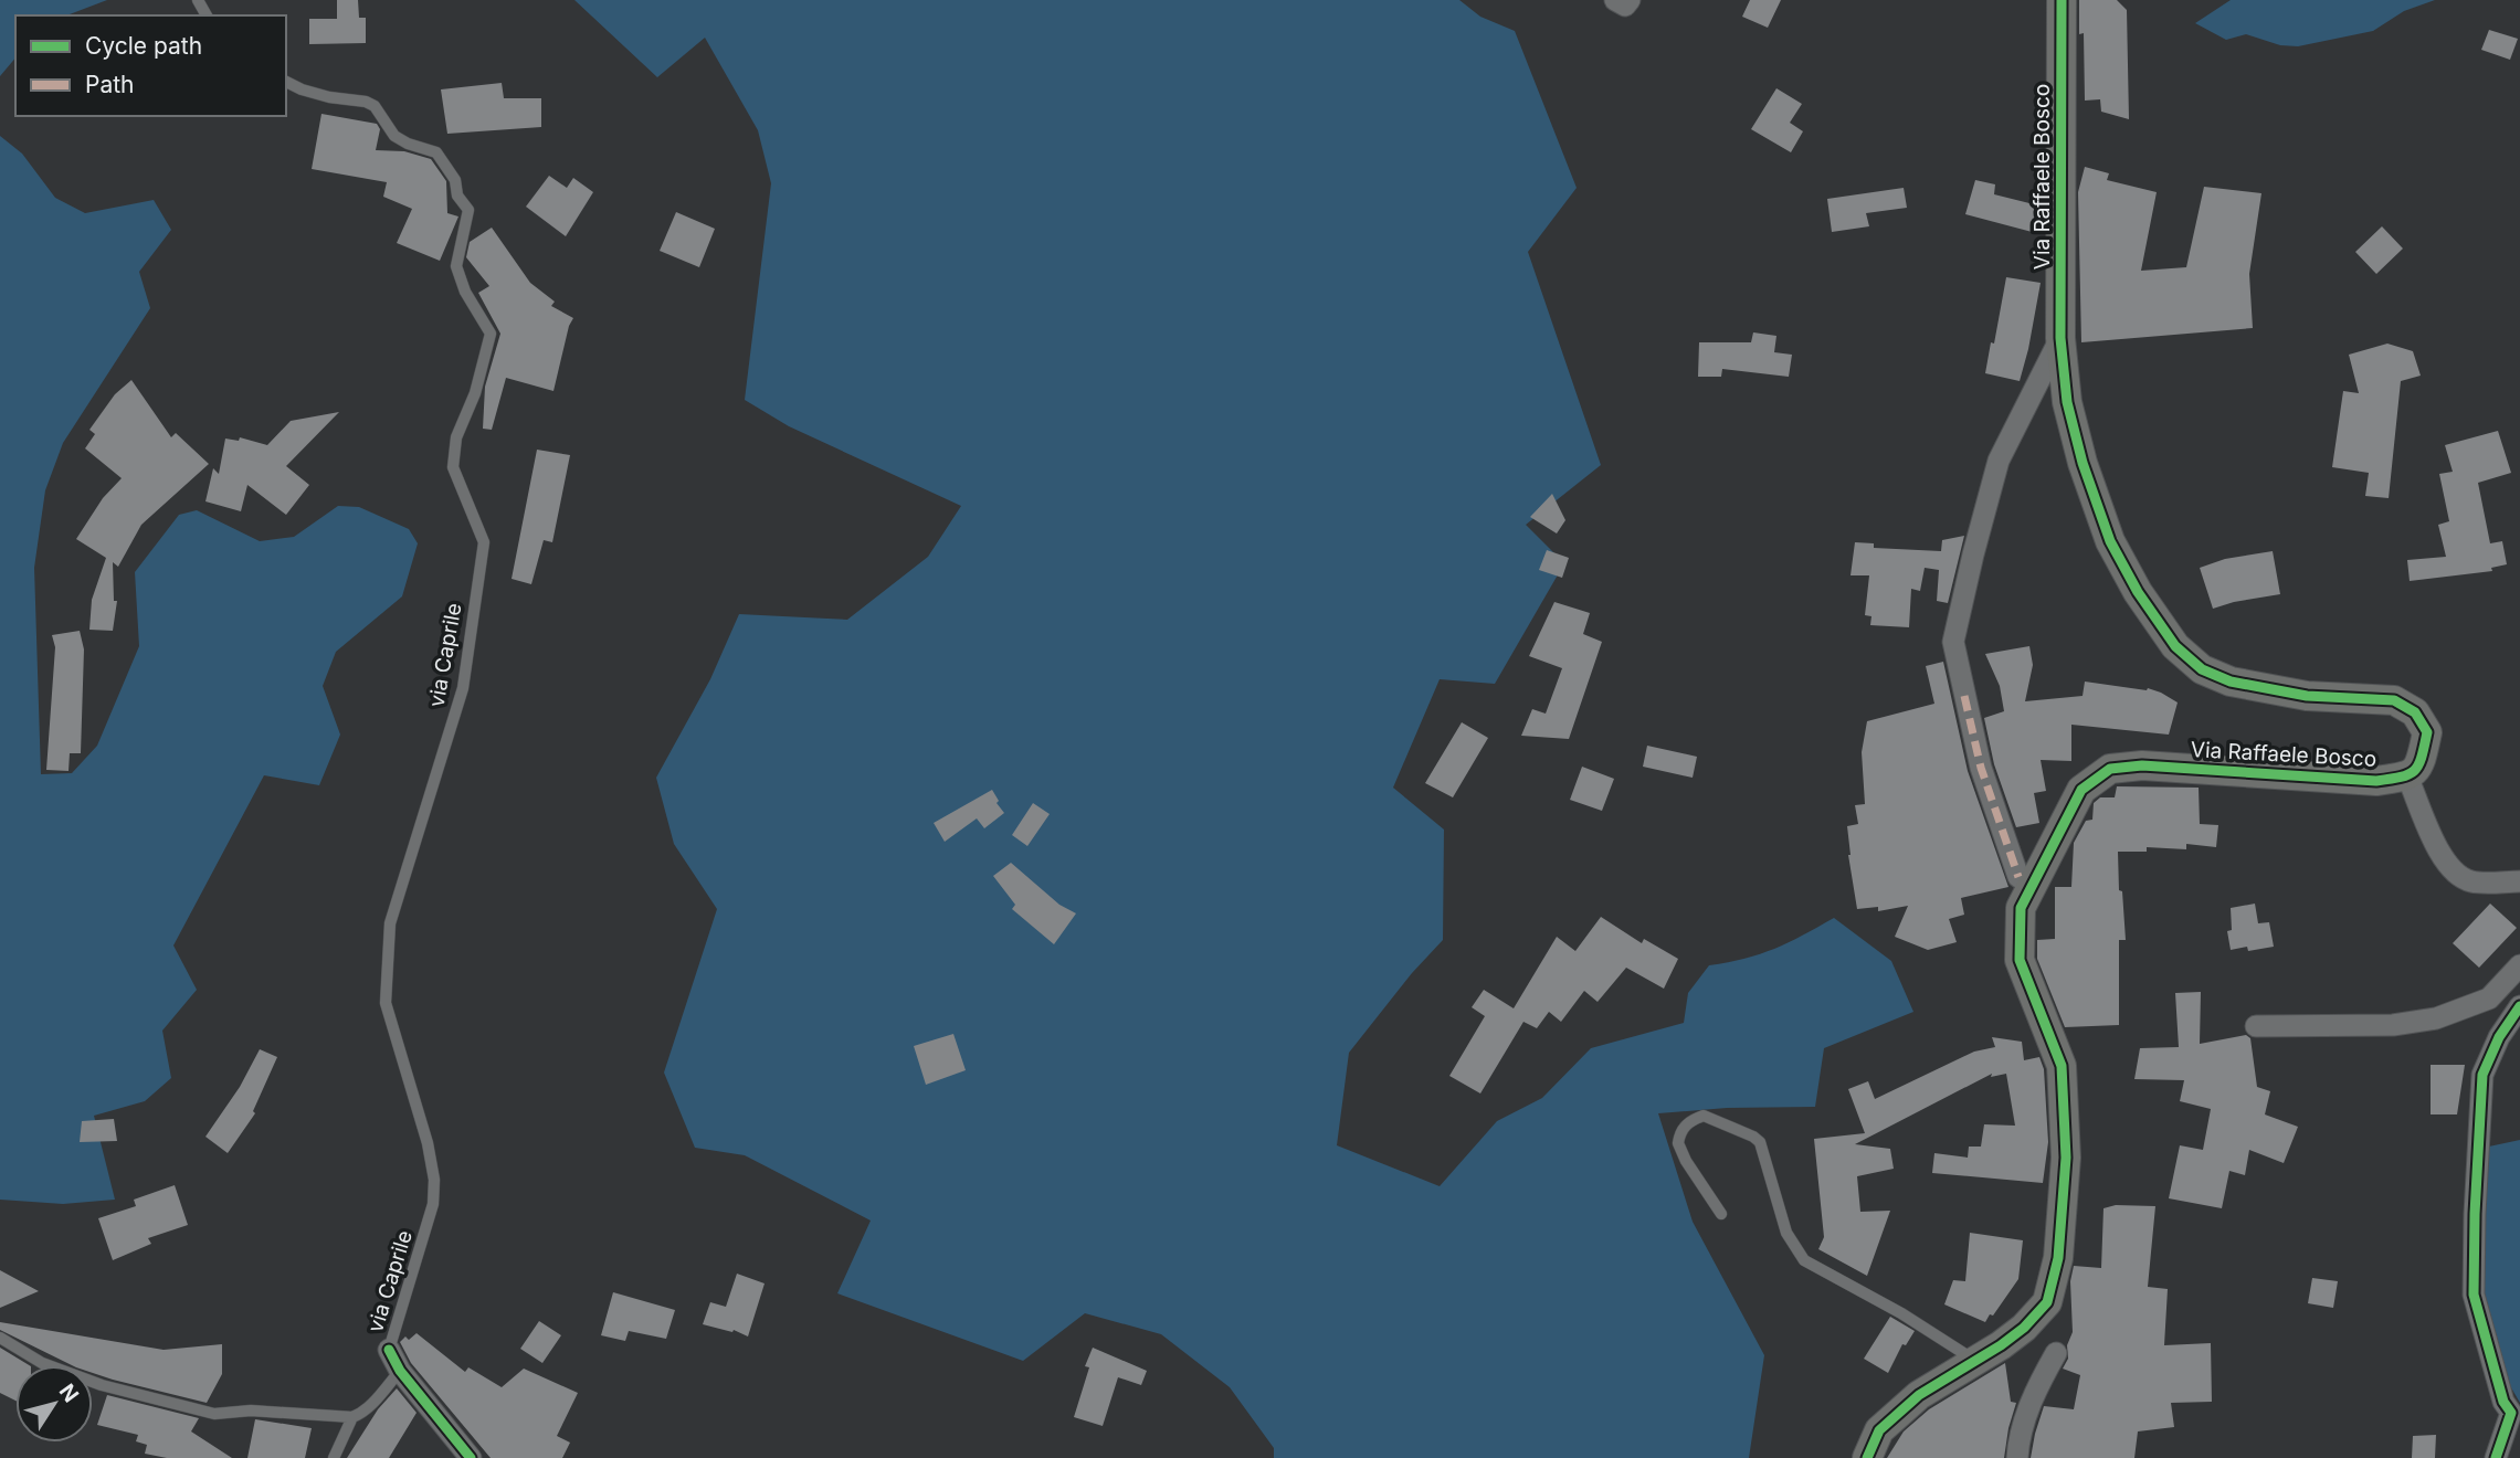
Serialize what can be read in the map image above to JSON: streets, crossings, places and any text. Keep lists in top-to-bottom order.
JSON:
{
  "streets": {
    "street": ["Via Raffaele Bosco"],
    "lane": ["via Caprile"]
  },
  "legend": ["Cycle path", "Path"],
  "north": "top right"
}
